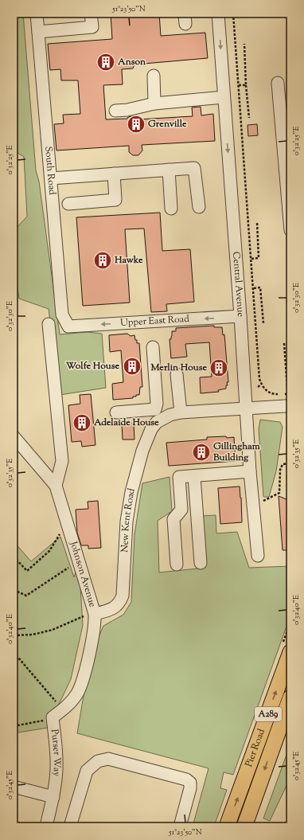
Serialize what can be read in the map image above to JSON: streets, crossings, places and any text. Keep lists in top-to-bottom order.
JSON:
{
  "streets": {
    "main road": ["A289", "Pier Road"],
    "street": [
      "South Road",
      "Central Avenue",
      "Upper East Road",
      "New Kent Road",
      "Johnson Avenue",
      "Purser Way"
    ]
  },
  "crossings": [
    ["South Road", "Upper East Road"],
    ["Central Avenue", "Upper East Road"],
    ["Central Avenue", "New Kent Road"],
    ["New Kent Road", "Johnson Avenue"],
    ["Johnson Avenue", "Purser Way"]
  ],
  "one_way": ["Upper East Road"],
  "places": {
    "building": [
      "Anson",
      "Grenville",
      "Hawke",
      "Wolfe House",
      "Merlin House",
      "Adelaide House",
      "Gillingham Building"
    ]
  },
  "coordinates": [
    "51°23'50\"N",
    "0°32'25\"E",
    "0°32'30\"E",
    "0°32'35\"E",
    "0°32'40\"E",
    "0°32'45\"E"
  ]
}
